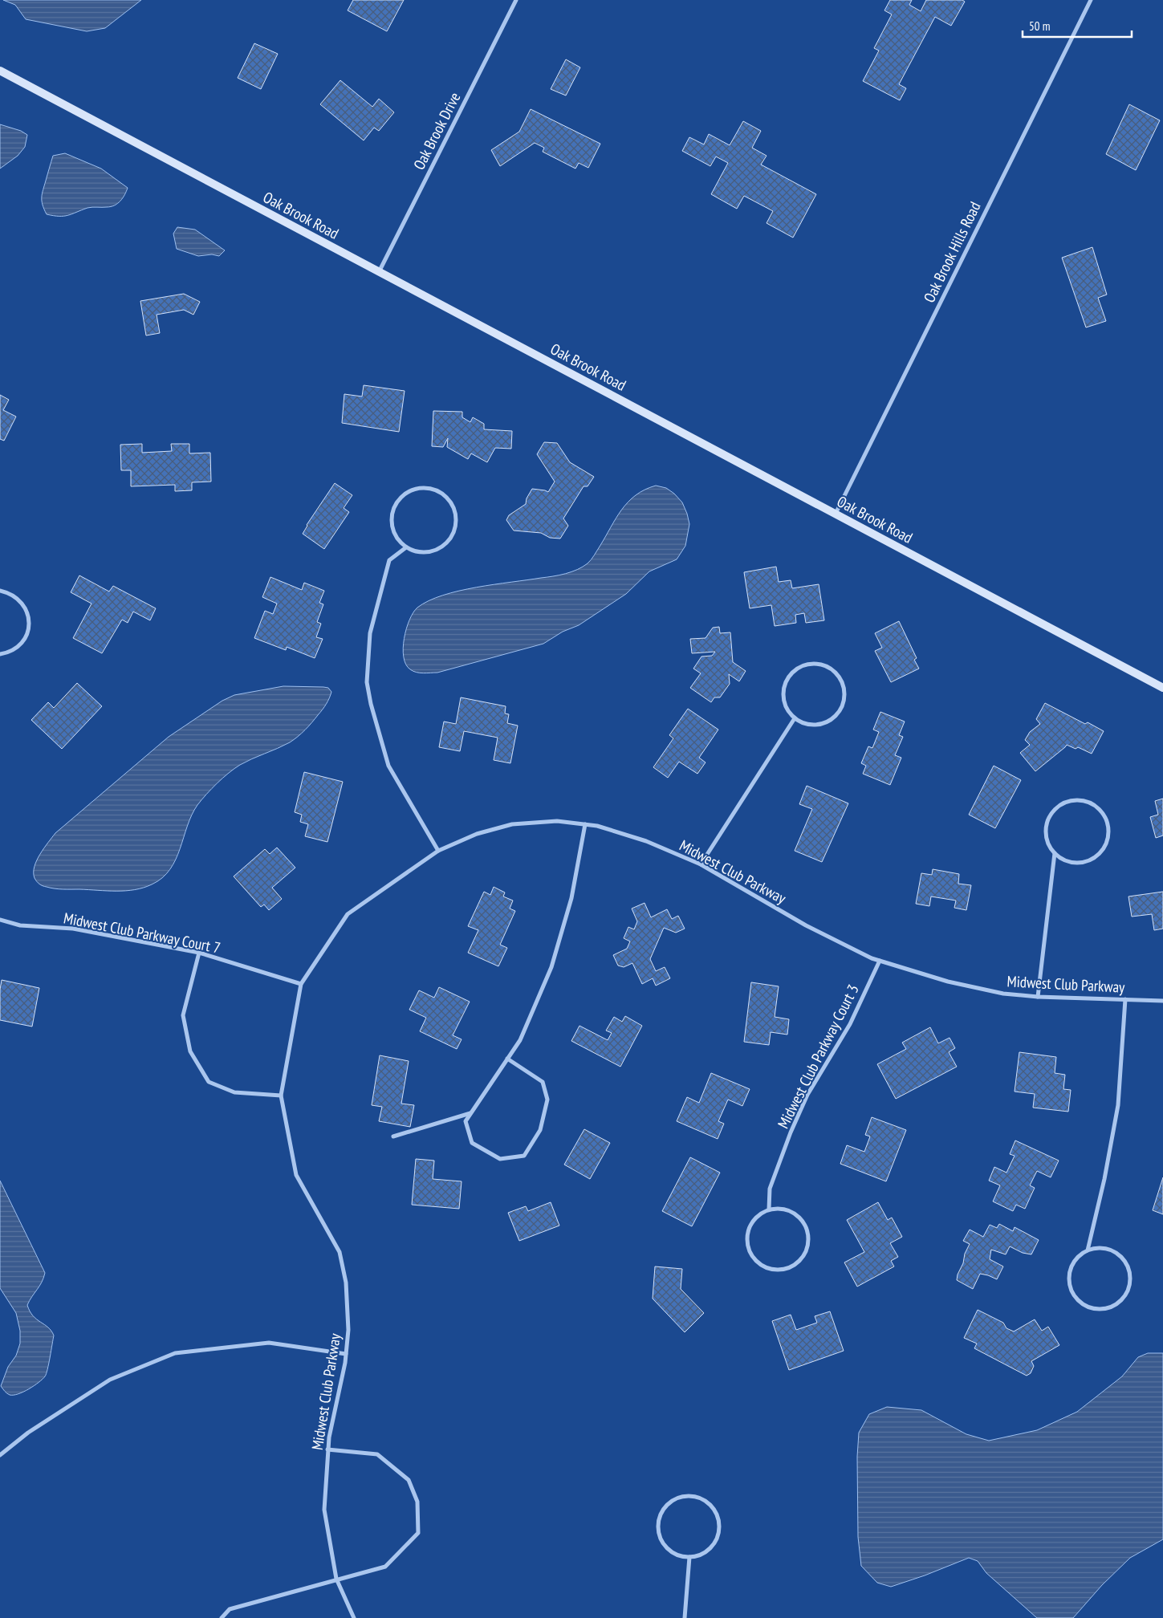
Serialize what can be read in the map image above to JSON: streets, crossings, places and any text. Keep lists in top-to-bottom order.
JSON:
{
  "streets": {
    "main road": ["Oak Brook Road"],
    "street": [
      "Oak Brook Drive",
      "Oak Brook Hills Road",
      "Midwest Club Parkway",
      "Midwest Club Parkway Court 7",
      "Midwest Club Parkway Court 3"
    ]
  },
  "crossings": [
    ["Oak Brook Drive", "Oak Brook Road"],
    ["Oak Brook Road", "Oak Brook Hills Road"],
    ["Midwest Club Parkway", "Midwest Club Parkway Court 7"],
    ["Midwest Club Parkway", "Midwest Club Parkway Court 3"]
  ],
  "scale_bar": "50 m"
}
